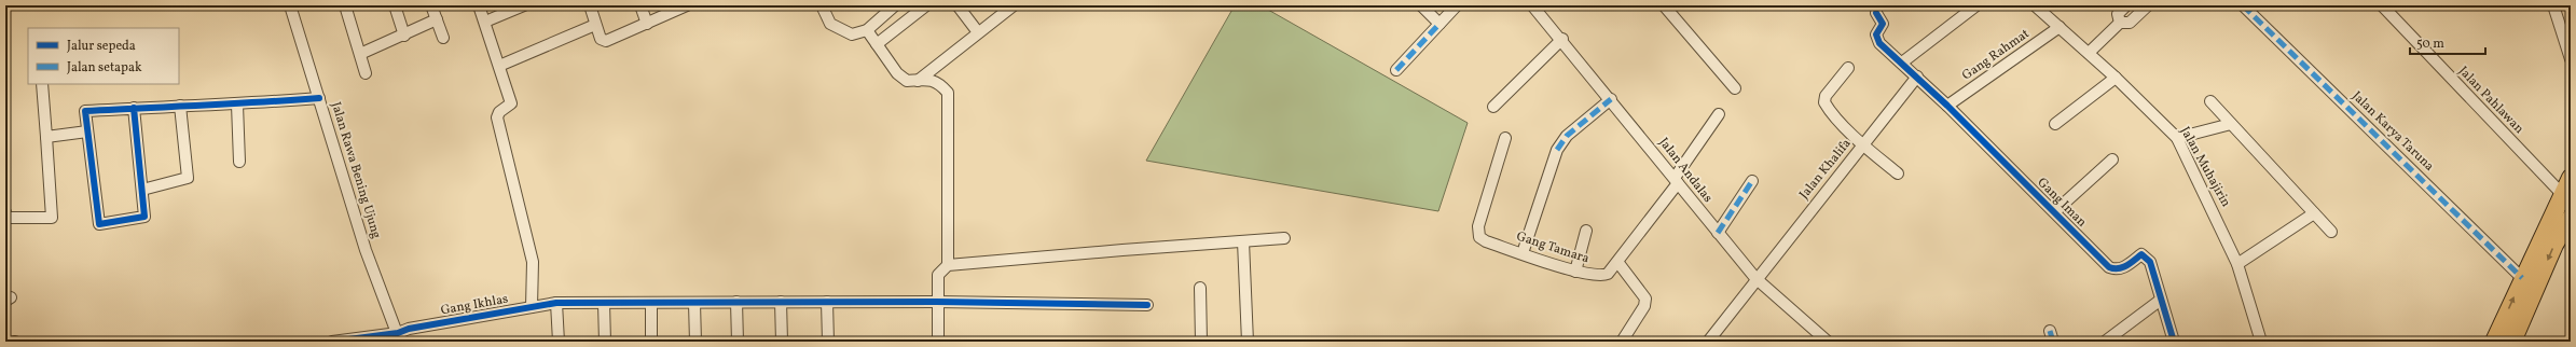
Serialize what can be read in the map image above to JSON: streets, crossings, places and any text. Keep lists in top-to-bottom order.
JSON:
{
  "streets": {
    "street": [
      "Gang Rahmat",
      "Jalan Pahlawan",
      "Jalan Karya Taruna",
      "Jalan Muhajirin",
      "Jalan Khalifa",
      "Jalan Rawa Bening Ujung",
      "Jalan Andalas",
      "Gang Iman",
      "Gang Tamara",
      "Gang Ikhlas"
    ]
  },
  "crossings": [
    ["Gang Rahmat", "Jalan Muhajirin"],
    ["Gang Rahmat", "Gang Iman"],
    ["Jalan Khalifa", "Jalan Andalas"],
    ["Jalan Khalifa", "Gang Iman"],
    ["Jalan Rawa Bening Ujung", "Gang Ikhlas"],
    ["Jalan Andalas", "Gang Tamara"]
  ],
  "legend": ["Jalur sepeda", "Jalan setapak"],
  "scale_bar": "50 m"
}
